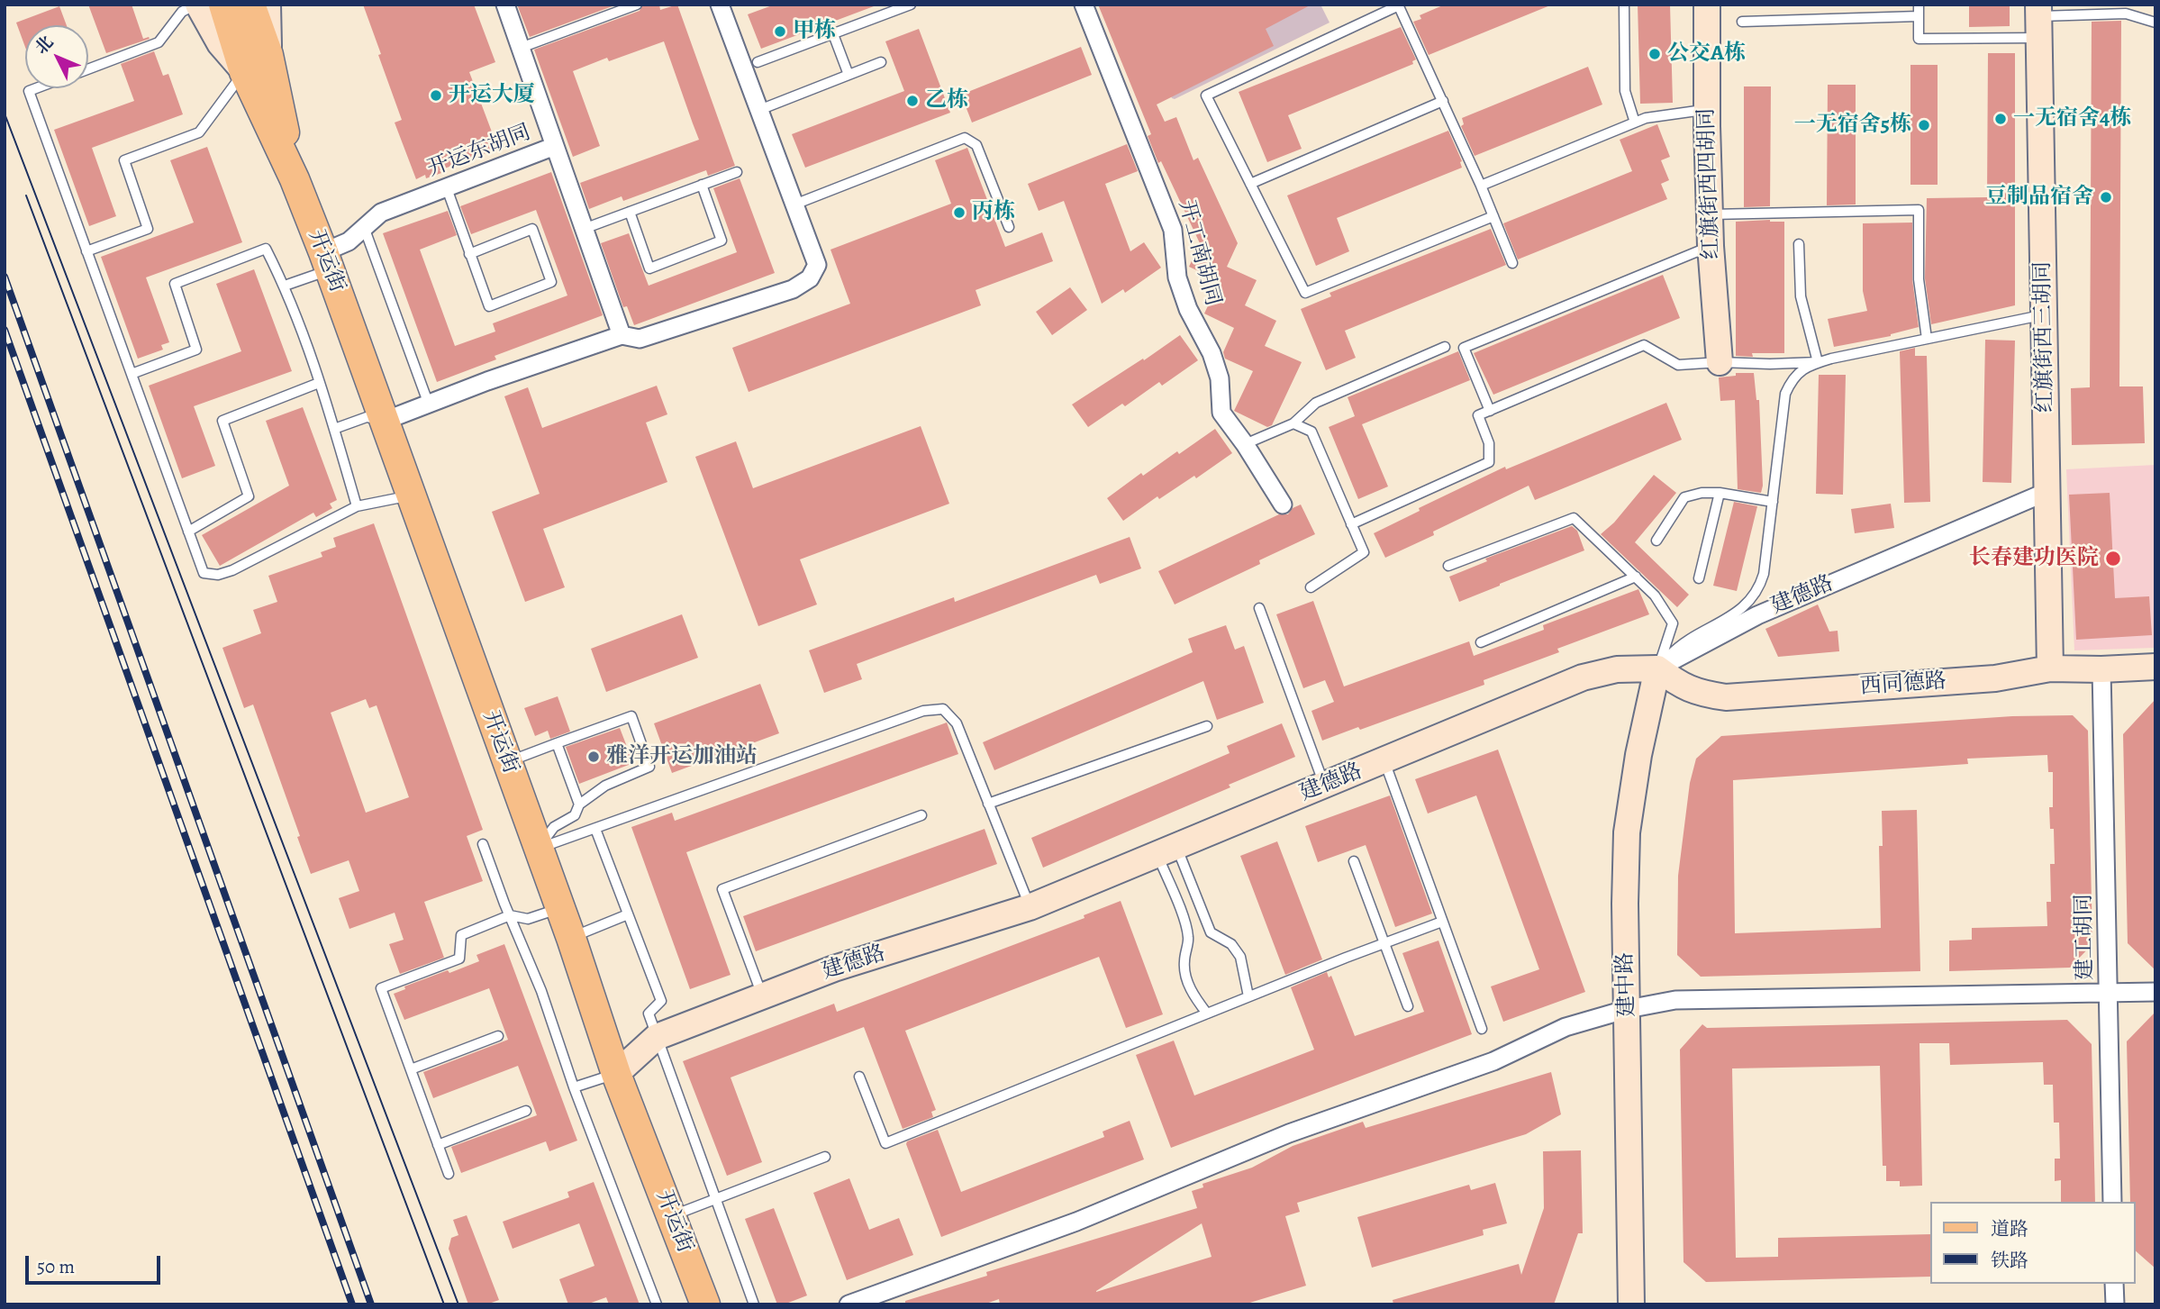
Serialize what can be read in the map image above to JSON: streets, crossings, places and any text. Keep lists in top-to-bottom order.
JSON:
{
  "streets": {
    "main road": ["开运街"],
    "street": [
      "开运东胡同",
      "红旗街西四胡同",
      "开工南胡同",
      "红旗街西三胡同",
      "建德路",
      "西同德路",
      "建工胡同",
      "建中路"
    ]
  },
  "crossings": [
    ["开运东胡同", "开运街"],
    ["开运街", "建德路"],
    ["红旗街西三胡同", "建德路"],
    ["红旗街西三胡同", "西同德路"],
    ["建德路", "西同德路"],
    ["建德路", "建中路"],
    ["西同德路", "建工胡同"],
    ["西同德路", "建中路"]
  ],
  "places": [
    "甲栋",
    "公交A栋",
    "开运大厦",
    "乙栋",
    "一无宿舍4栋",
    "一无宿舍5栋",
    "豆制品宿舍",
    "丙栋",
    "长春建功医院",
    "雅洋开运加油站"
  ],
  "legend": ["道路", "铁路"],
  "scale_bar": "50 m",
  "north": "top left"
}
